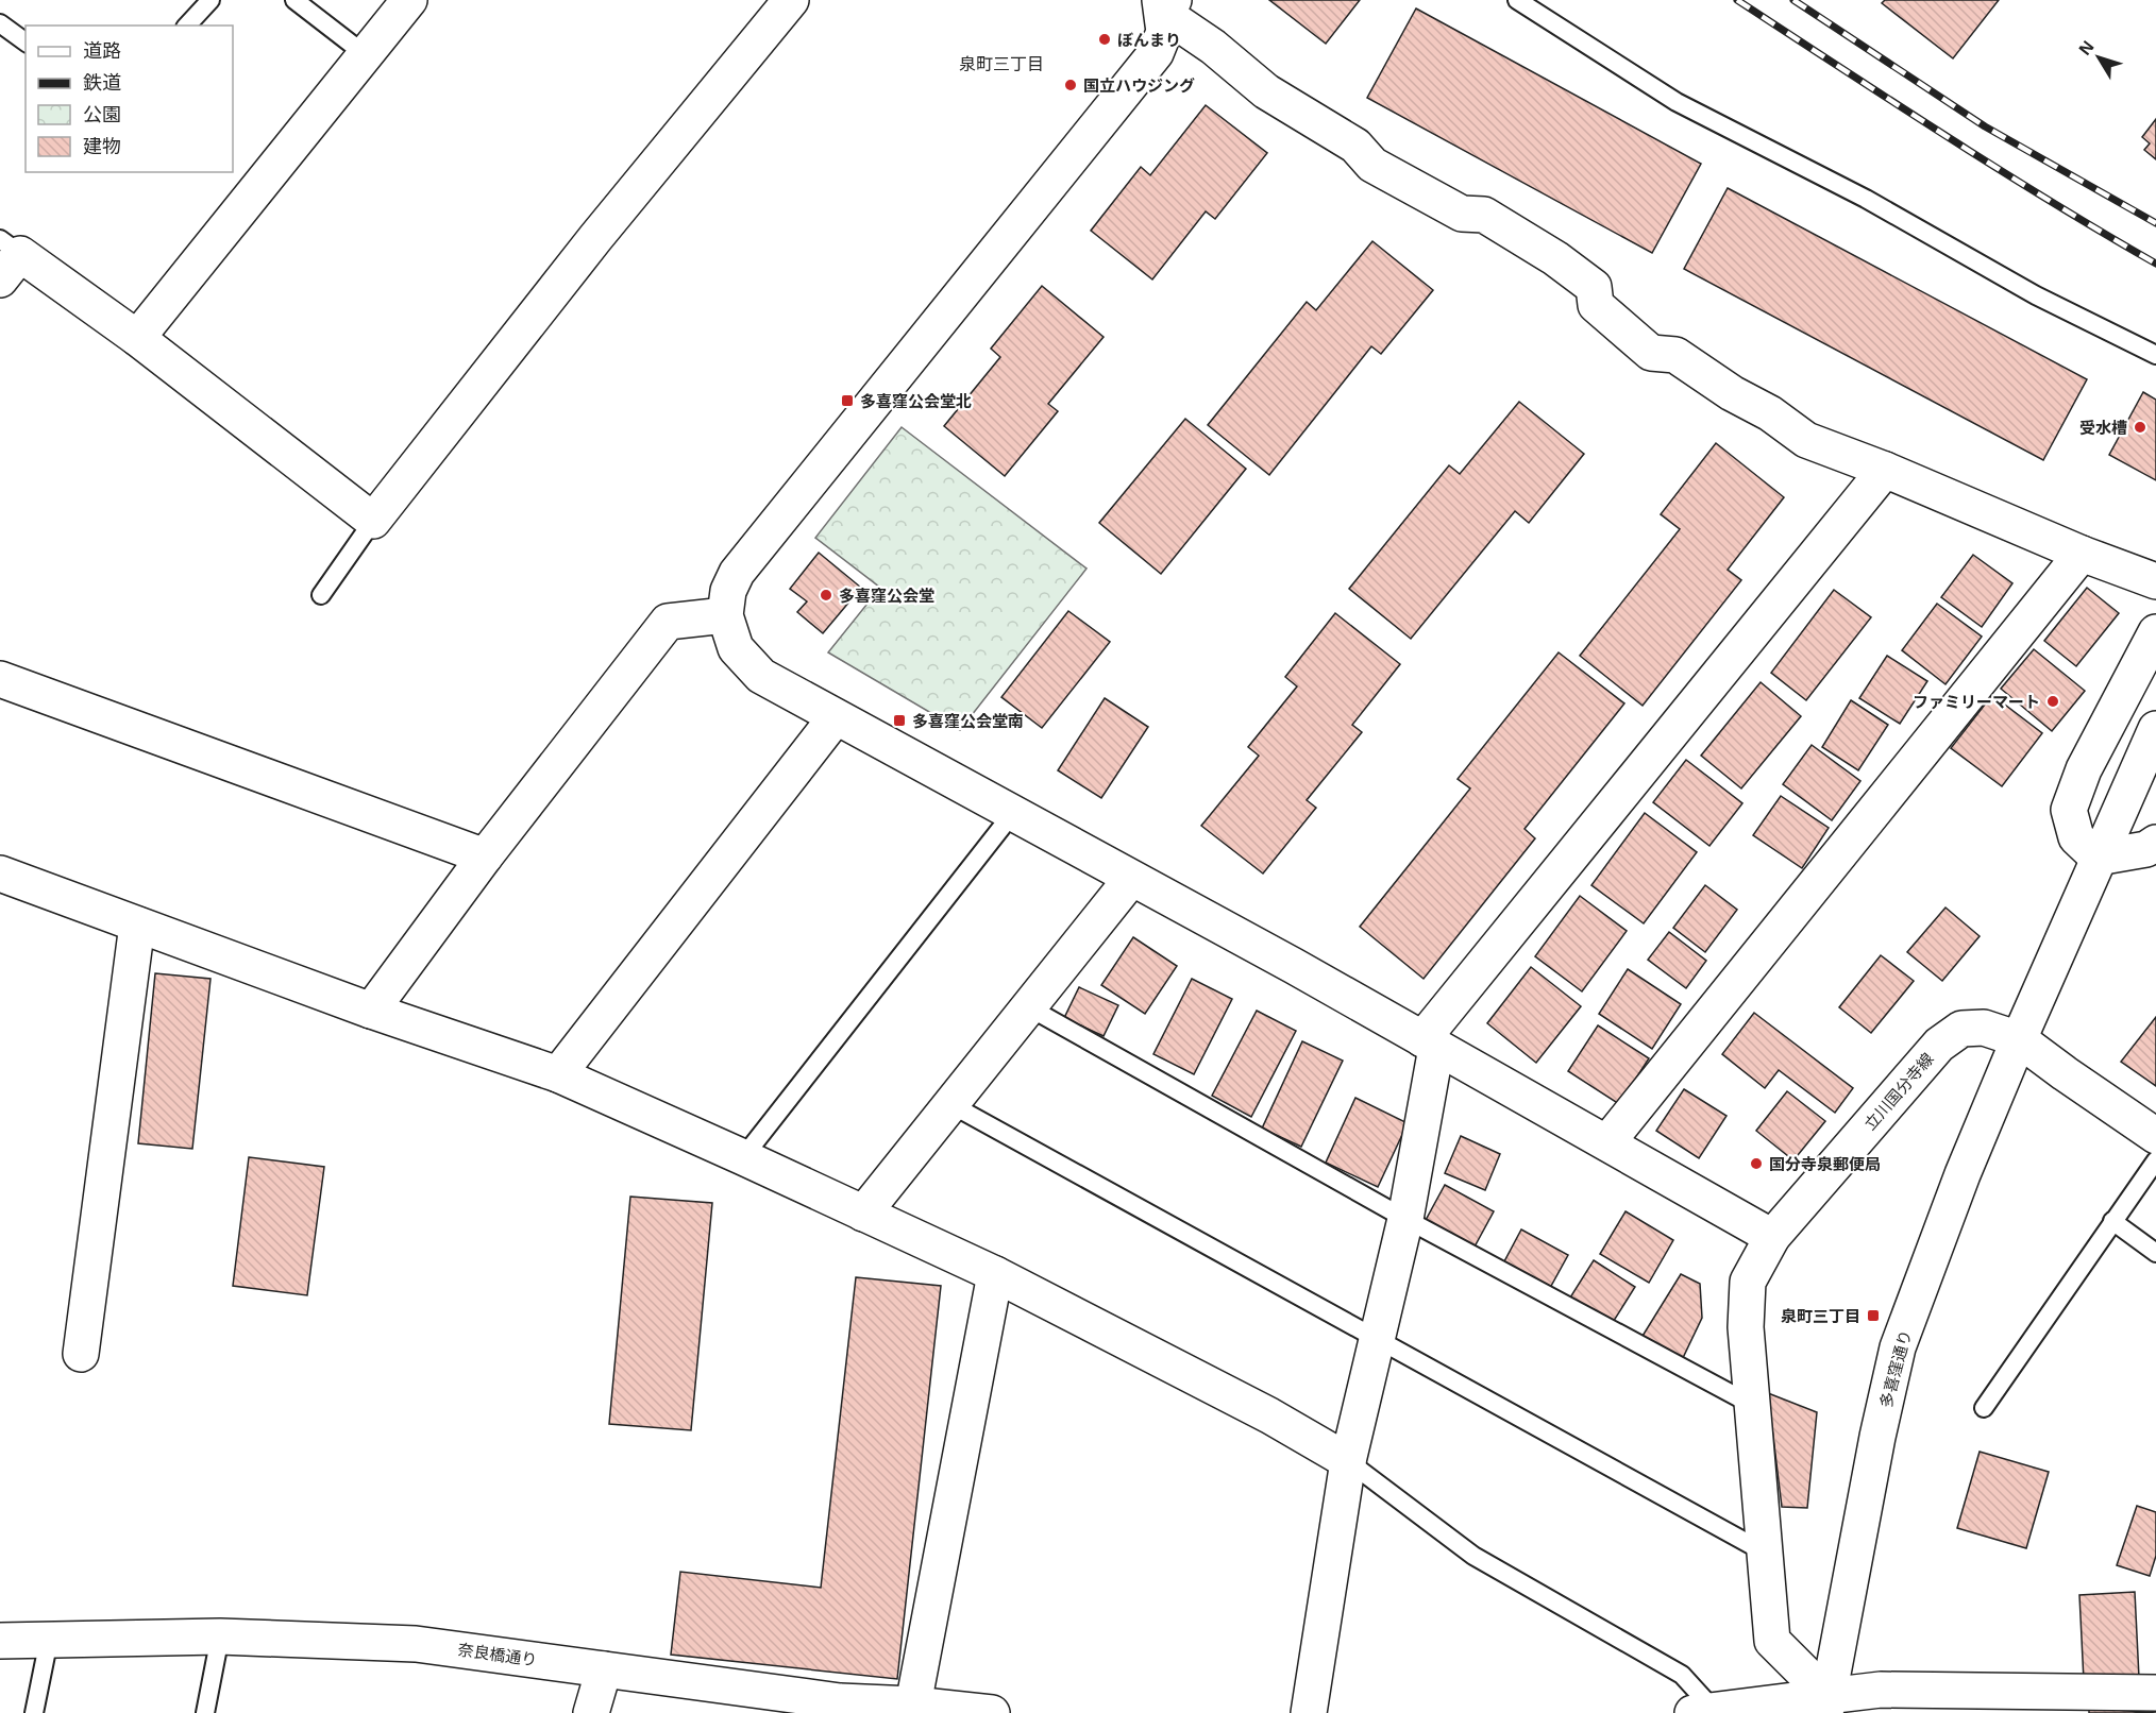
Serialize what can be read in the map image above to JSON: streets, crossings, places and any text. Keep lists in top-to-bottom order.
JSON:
{
  "streets": {
    "street": ["立川国分寺線", "多喜窪通り", "奈良橋通り"]
  },
  "crossings": [
    ["立川国分寺線", "多喜窪通り"]
  ],
  "districts": ["泉町三丁目"],
  "places": {
    "other": [
      "ぼんまり",
      "国立ハウジング",
      "受水槽",
      "多喜窪公会堂",
      "ファミリーマート",
      "国分寺泉郵便局"
    ],
    "transit": ["多喜窪公会堂北", "多喜窪公会堂南", "泉町三丁目"]
  },
  "legend": [
    "道路",
    "鉄道",
    "公園",
    "建物"
  ],
  "north": "top left"
}
